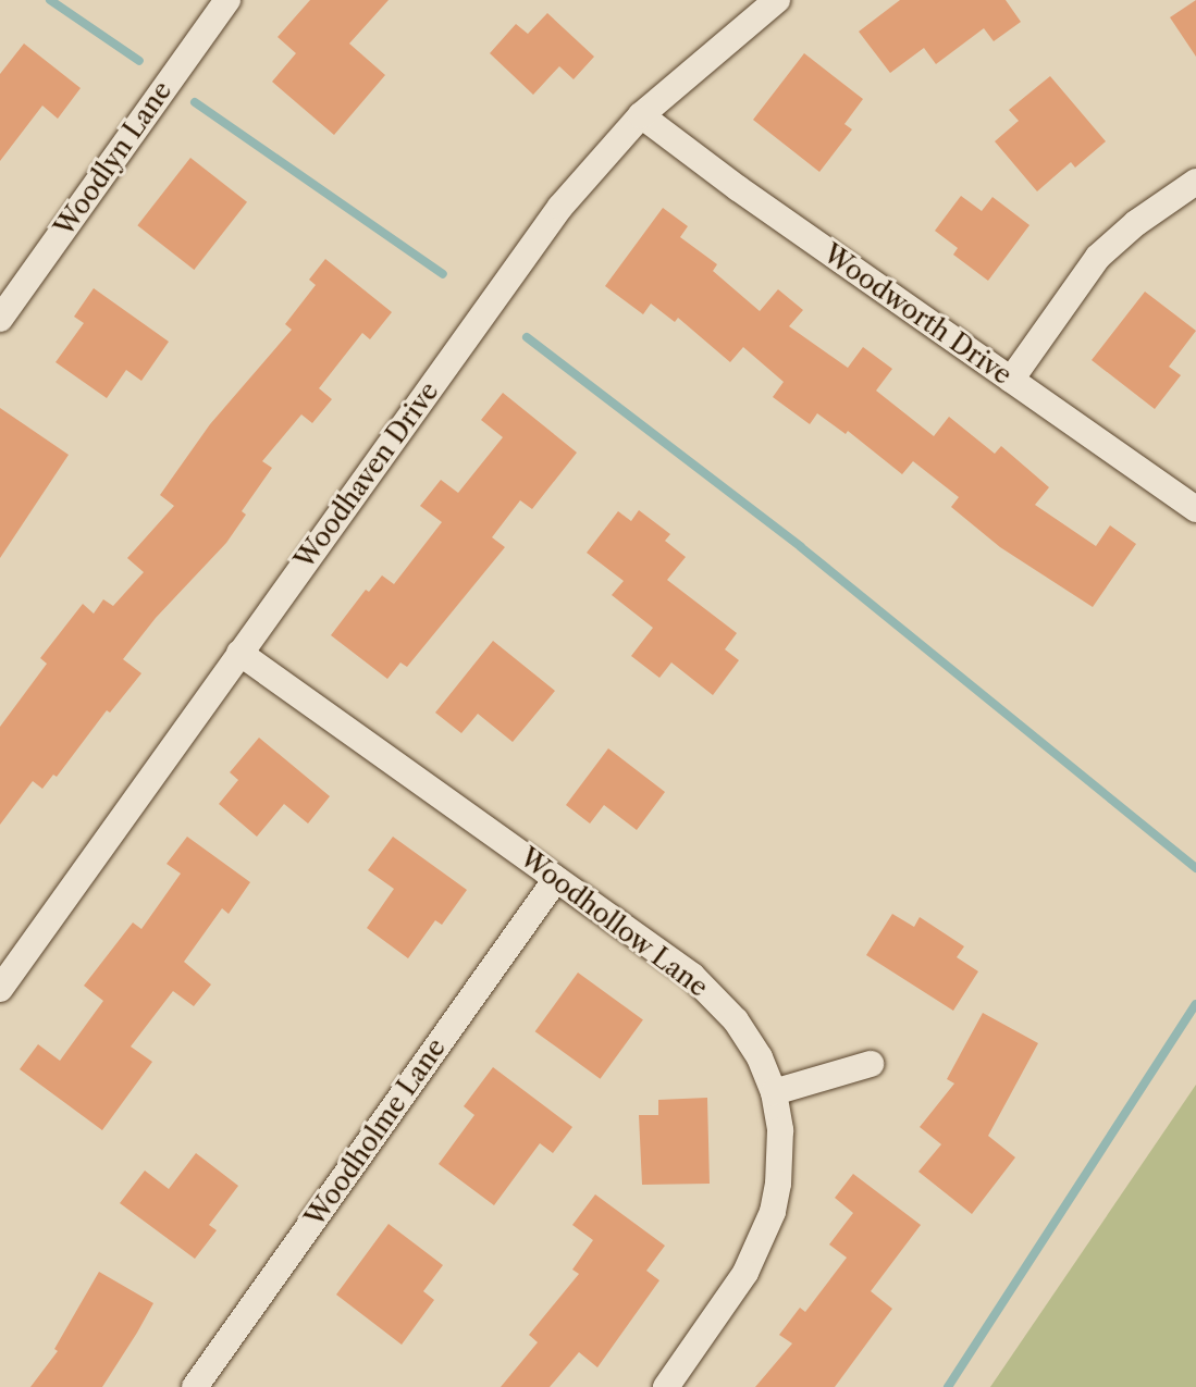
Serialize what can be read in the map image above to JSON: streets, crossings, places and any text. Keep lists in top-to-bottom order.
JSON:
{
  "streets": {
    "street": [
      "Woodlyn Lane",
      "Woodworth Drive",
      "Woodhaven Drive",
      "Woodhollow Lane",
      "Woodholme Lane"
    ]
  },
  "crossings": [
    ["Woodworth Drive", "Woodhaven Drive"],
    ["Woodhaven Drive", "Woodhollow Lane"],
    ["Woodhollow Lane", "Woodholme Lane"]
  ]
}
